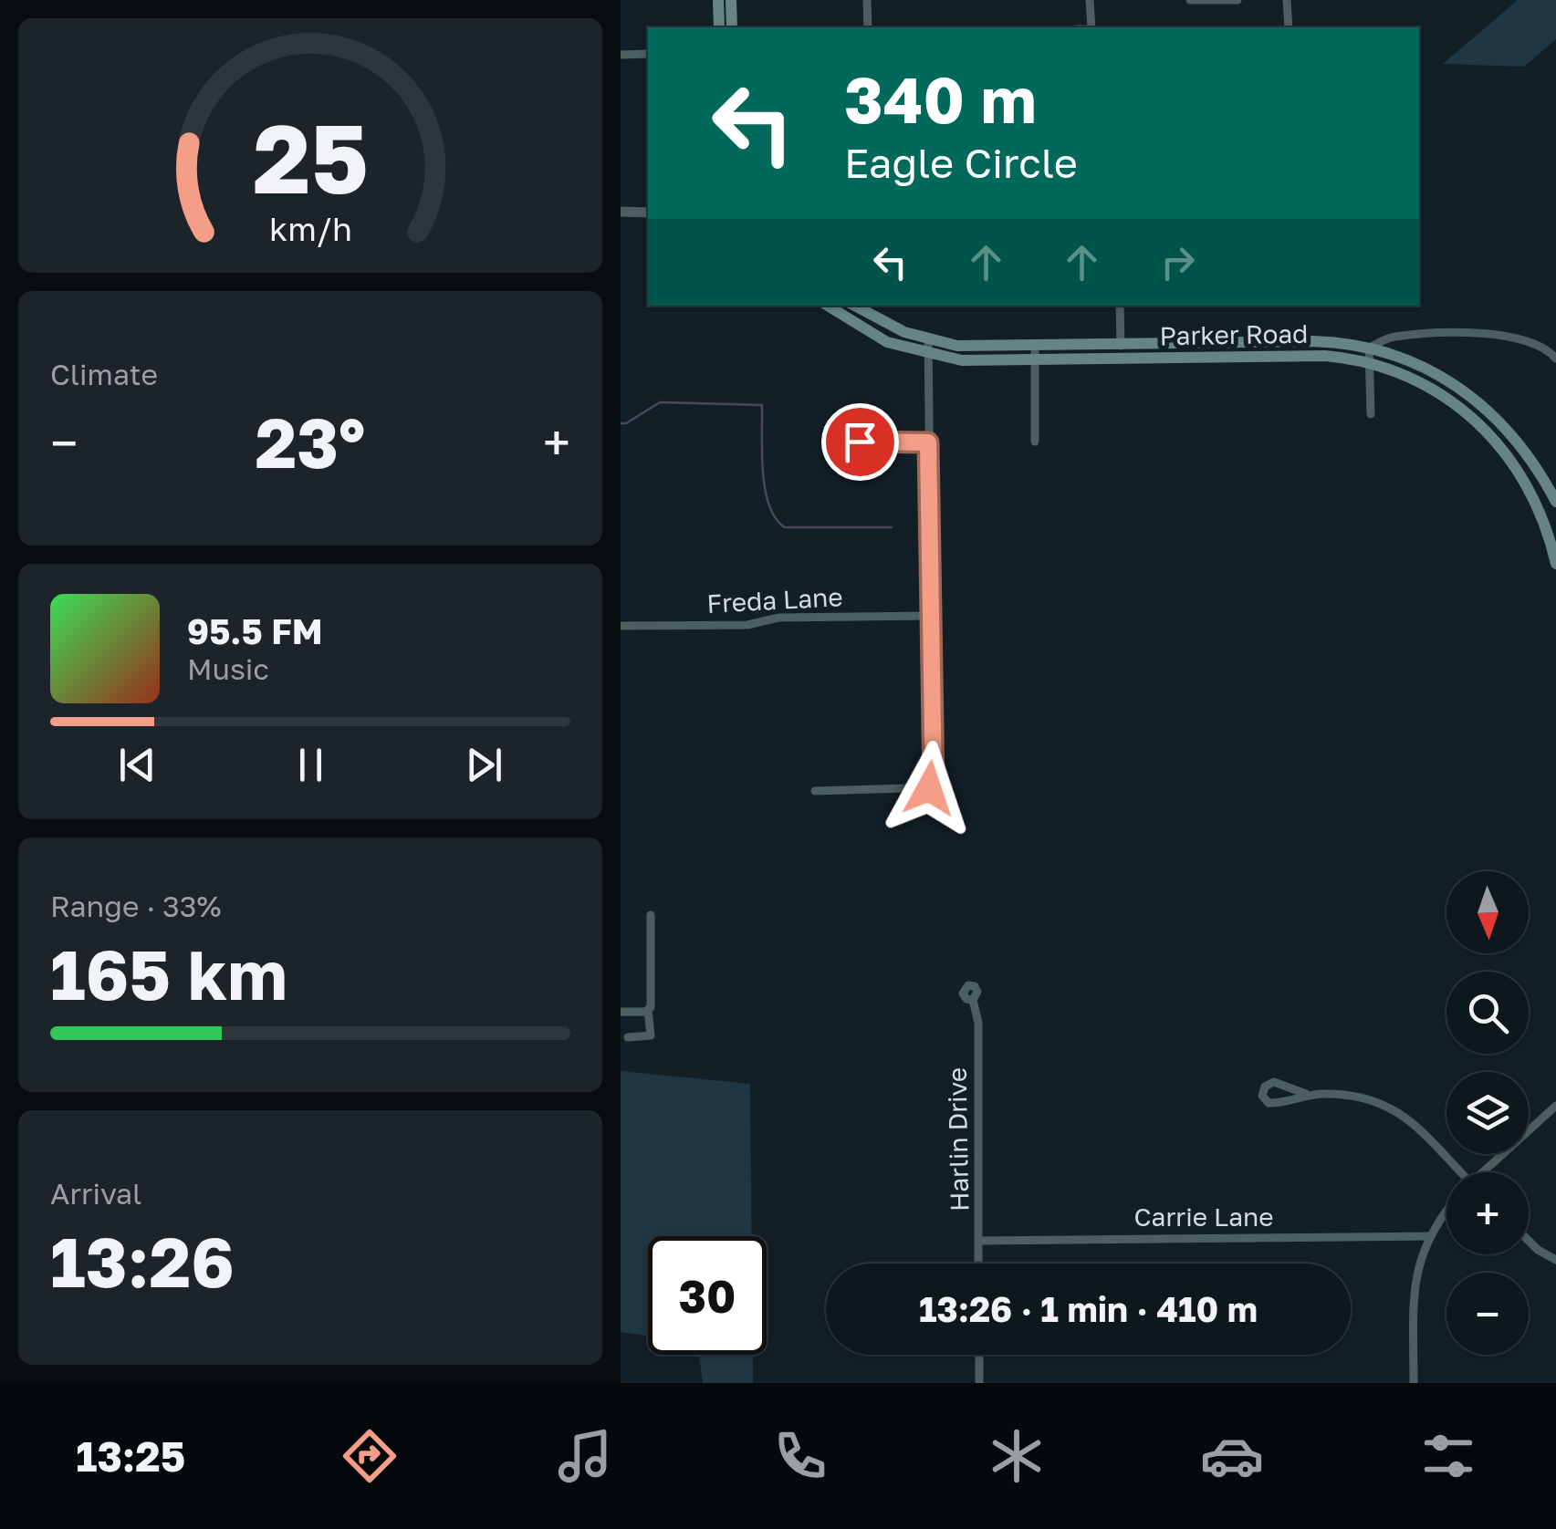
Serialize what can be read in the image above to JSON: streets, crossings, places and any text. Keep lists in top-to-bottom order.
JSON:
{
  "streets": {
    "main road": ["Parker Road"],
    "street": ["Freda Lane", "Harlin Drive", "Carrie Lane"]
  },
  "crossings": [
    ["Harlin Drive", "Carrie Lane"]
  ],
  "north": "bottom",
  "page": {
    "turn": ["340 m", "Eagle Circle"],
    "tile": [
      "Climate",
      ["Range · 33%", "165 km"],
      ["Arrival", "13:26"]
    ],
    "heat": ["−", "23°", "+"],
    "song": ["95.5 FM", "Music"],
    "map_buttons": ["+", "−"],
    "limit": "30",
    "trip": "13:26 · 1 min · 410 m",
    "tabs": "13:25",
    "gauge": ["25", "km/h"]
  }
}
